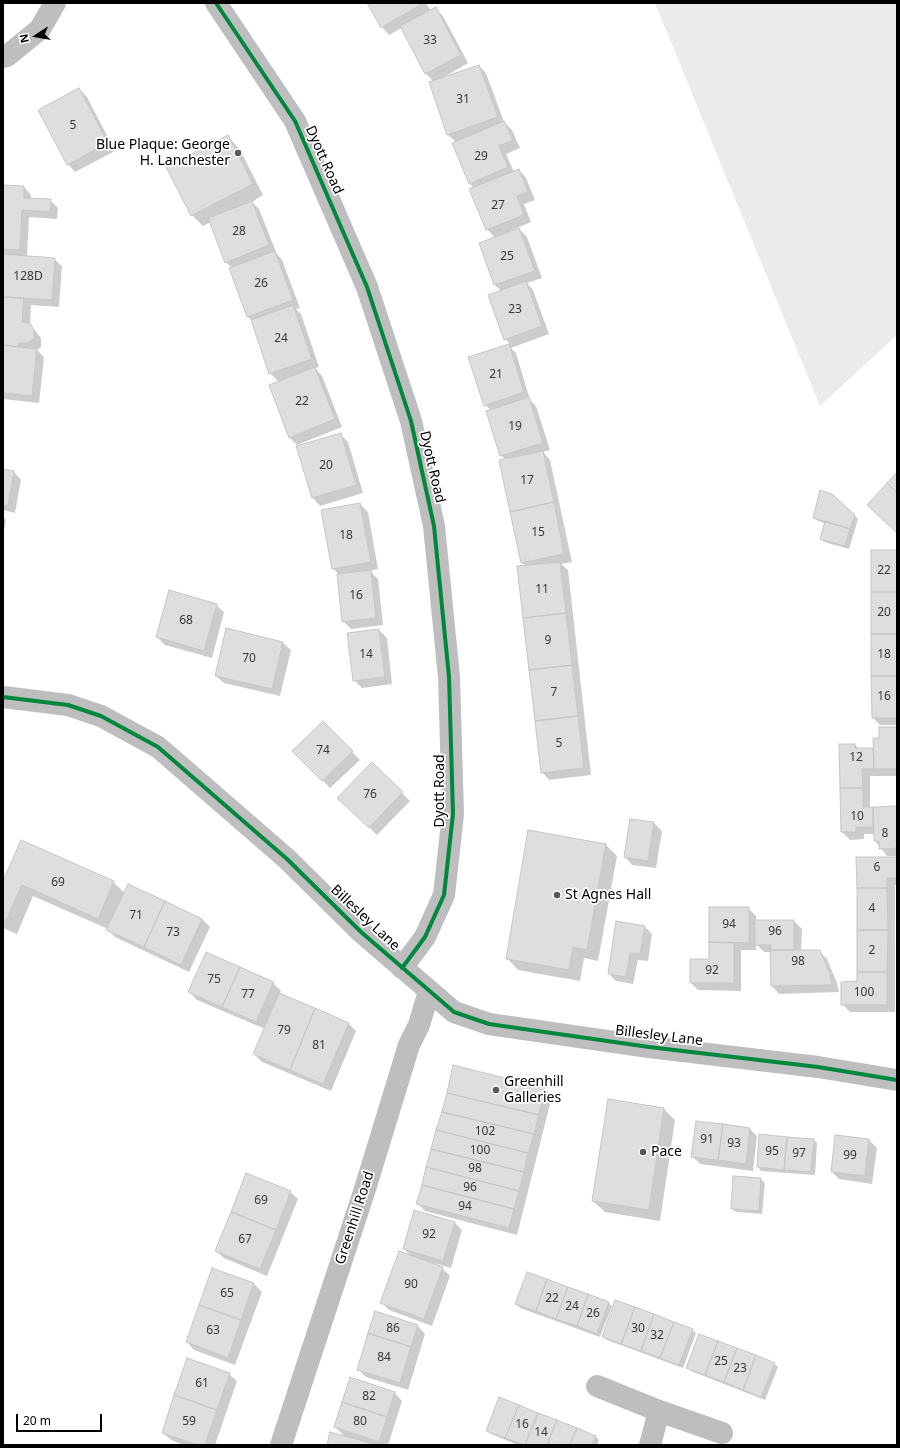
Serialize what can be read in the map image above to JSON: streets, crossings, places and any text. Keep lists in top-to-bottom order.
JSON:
{
  "streets": {
    "street": ["Dyott Road", "Billesley Lane", "Greenhill Road"]
  },
  "crossings": [
    ["Dyott Road", "Billesley Lane"],
    ["Billesley Lane", "Greenhill Road"]
  ],
  "places": [
    "Blue Plaque: George H. Lanchester",
    "St Agnes Hall",
    "Greenhill Galleries",
    "Pace"
  ],
  "house_numbers": [
    "33",
    "31",
    "5",
    "29",
    "27",
    "28",
    "25",
    "128D",
    "26",
    "23",
    "24",
    "21",
    "22",
    "19",
    "20",
    "17",
    "15",
    "18",
    "22",
    "11",
    "16",
    "20",
    "68",
    "9",
    "14",
    "18",
    "70",
    "7",
    "16",
    "5",
    "74",
    "12",
    "76",
    "10",
    "8",
    "6",
    "69",
    "4",
    "71",
    "94",
    "96",
    "73",
    "2",
    "98",
    "92",
    "75",
    "100",
    "77",
    "79",
    "81",
    "102",
    "91",
    "93",
    "100",
    "95",
    "97",
    "99",
    "98",
    "96",
    "69",
    "94",
    "92",
    "67",
    "90",
    "65",
    "22",
    "24",
    "26",
    "86",
    "30",
    "63",
    "32",
    "84",
    "25",
    "23",
    "61",
    "82",
    "59",
    "80",
    "16",
    "14"
  ],
  "scale_bar": "20 m",
  "north": "left"
}
